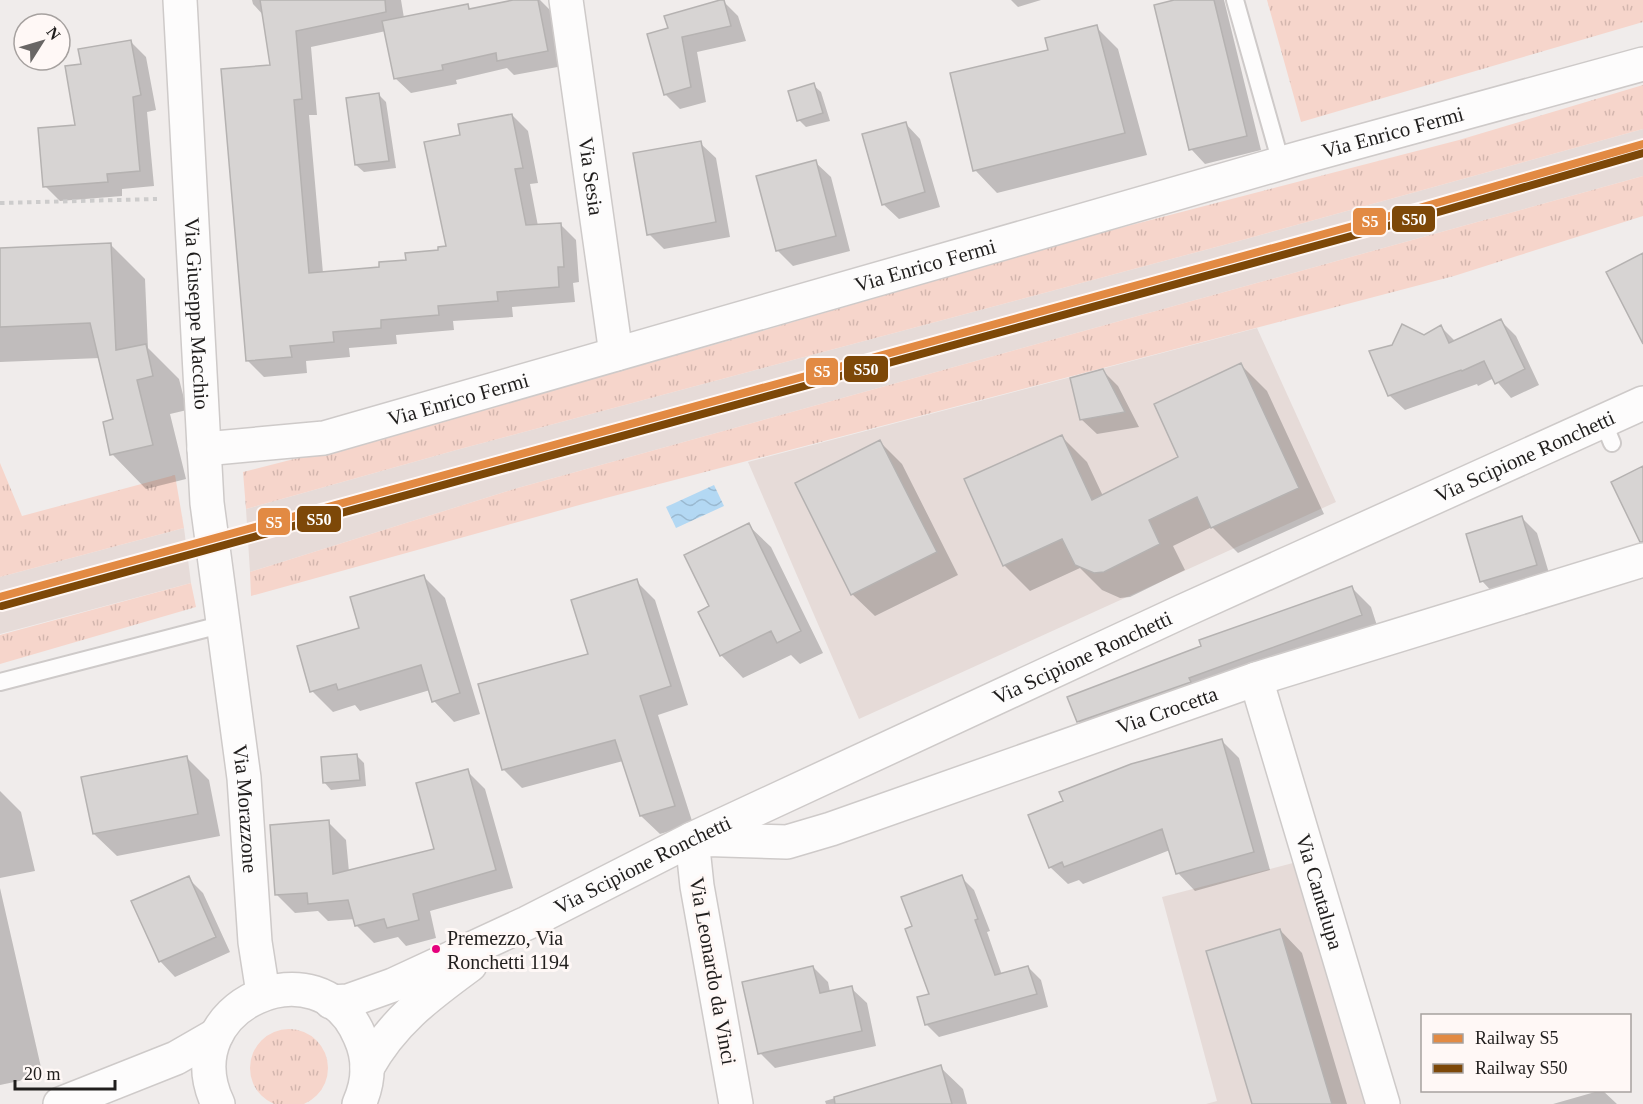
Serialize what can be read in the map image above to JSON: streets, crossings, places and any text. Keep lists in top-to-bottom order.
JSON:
{
  "streets": {
    "street": [
      "Via Enrico Fermi",
      "Via Sesia",
      "Via Giuseppe Macchio",
      "Via Scipione Ronchetti",
      "Via Crocetta",
      "Via Morazzone",
      "Via Cantalupa",
      "Via Leonardo da Vinci"
    ]
  },
  "crossings": [
    ["Via Enrico Fermi", "Via Sesia"],
    ["Via Enrico Fermi", "Via Giuseppe Macchio"],
    ["Via Giuseppe Macchio", "Via Morazzone"],
    ["Via Scipione Ronchetti", "Via Crocetta"],
    ["Via Scipione Ronchetti", "Via Leonardo da Vinci"],
    ["Via Crocetta", "Via Cantalupa"],
    ["Via Crocetta", "Via Leonardo da Vinci"]
  ],
  "places": ["Premezzo, Via Ronchetti 1194"],
  "lines": ["rail line S5", "rail line S50"],
  "legend": ["Railway S5", "Railway S50"],
  "scale_bar": "20 m",
  "north": "top right"
}
